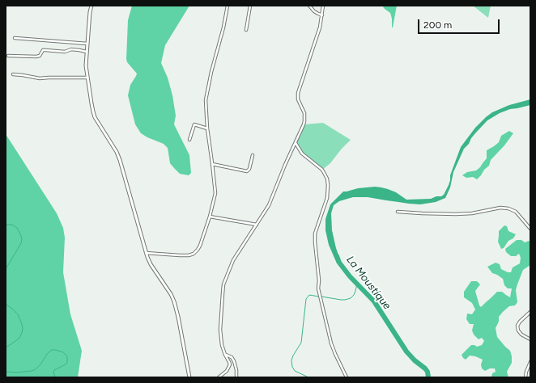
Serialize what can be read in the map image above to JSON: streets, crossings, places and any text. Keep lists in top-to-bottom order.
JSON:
{
  "water": ["La Moustique"],
  "scale_bar": "200 m"
}
